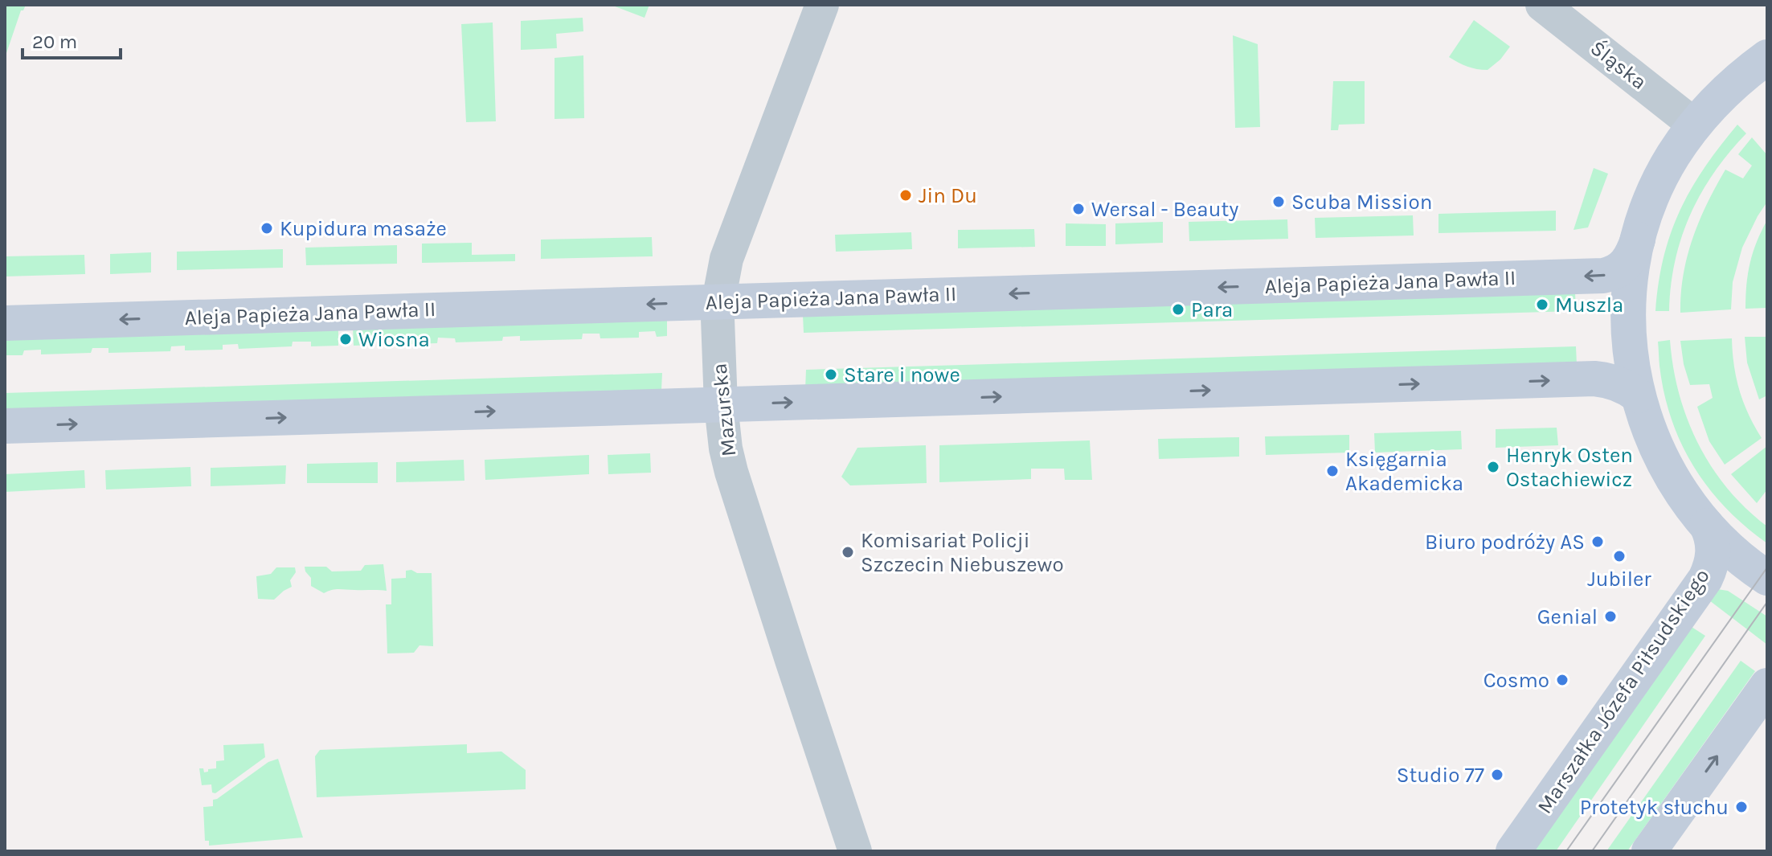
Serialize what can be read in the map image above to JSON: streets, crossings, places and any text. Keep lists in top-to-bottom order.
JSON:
{
  "streets": {
    "street": [
      "Śląska",
      "Aleja Papieża Jana Pawła II",
      "Mazurska",
      "Marszałka Józefa Piłsudskiego"
    ]
  },
  "crossings": [
    ["Aleja Papieża Jana Pawła II", "Mazurska"]
  ],
  "places": [
    "Jin Du",
    "Scuba Mission",
    "Wersal - Beauty",
    "Kupidura masaże",
    "Muszla",
    "Para",
    "Wiosna",
    "Stare i nowe",
    "Henryk Osten Ostachiewicz",
    "Księgarnia Akademicka",
    "Biuro podróży AS",
    "Komisariat Policji Szczecin Niebuszewo",
    "Jubiler",
    "Genial",
    "Cosmo",
    "Studio 77",
    "Protetyk słuchu"
  ],
  "scale_bar": "20 m"
}
